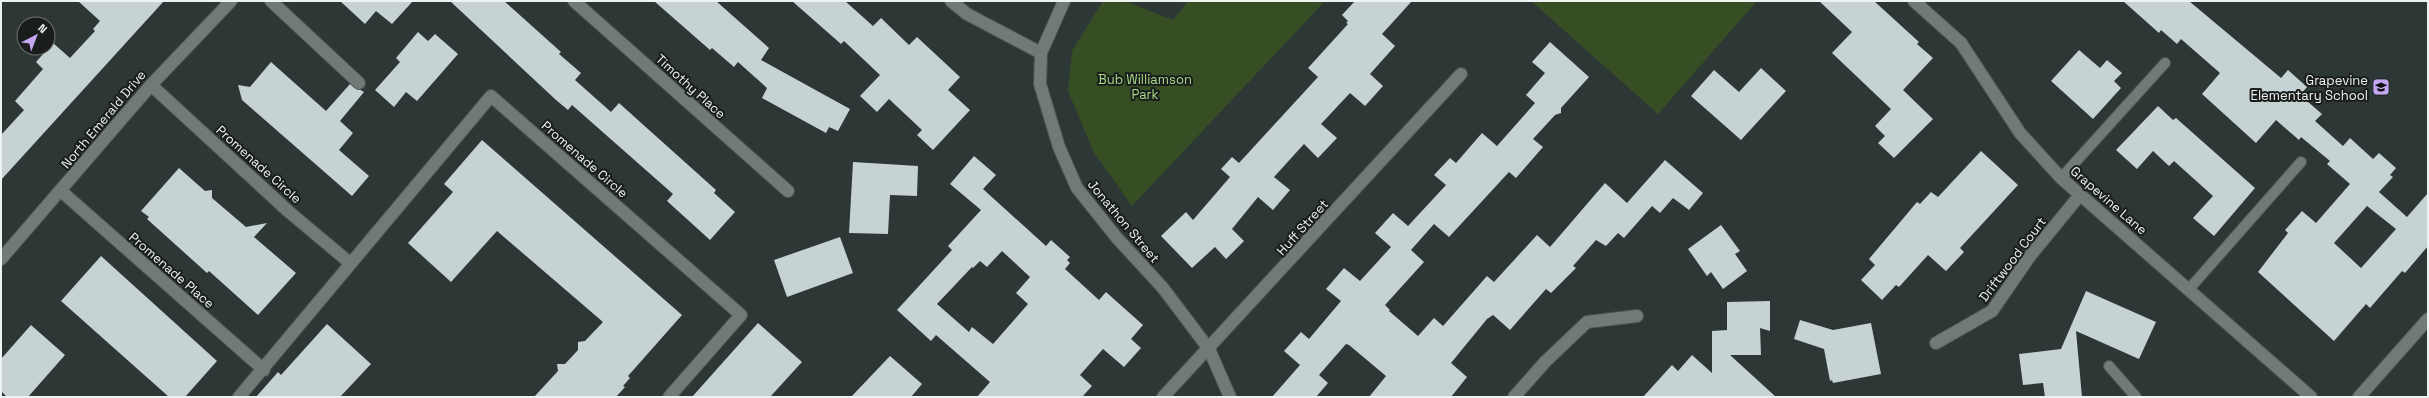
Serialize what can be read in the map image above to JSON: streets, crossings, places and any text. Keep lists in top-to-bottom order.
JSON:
{
  "streets": {
    "street": [
      "Timothy Place",
      "North Emerald Drive",
      "Promenade Circle",
      "Grapevine Lane",
      "Jonathon Street",
      "Huff Street",
      "Driftwood Court",
      "Promenade Place"
    ]
  },
  "crossings": [
    ["North Emerald Drive", "Promenade Circle"],
    ["North Emerald Drive", "Promenade Place"],
    ["Promenade Circle", "Promenade Place"],
    ["Grapevine Lane", "Driftwood Court"],
    ["Jonathon Street", "Huff Street"]
  ],
  "parks": ["Bub Williamson Park"],
  "places": {
    "school or university": ["Grapevine Elementary School"]
  },
  "north": "top right"
}
